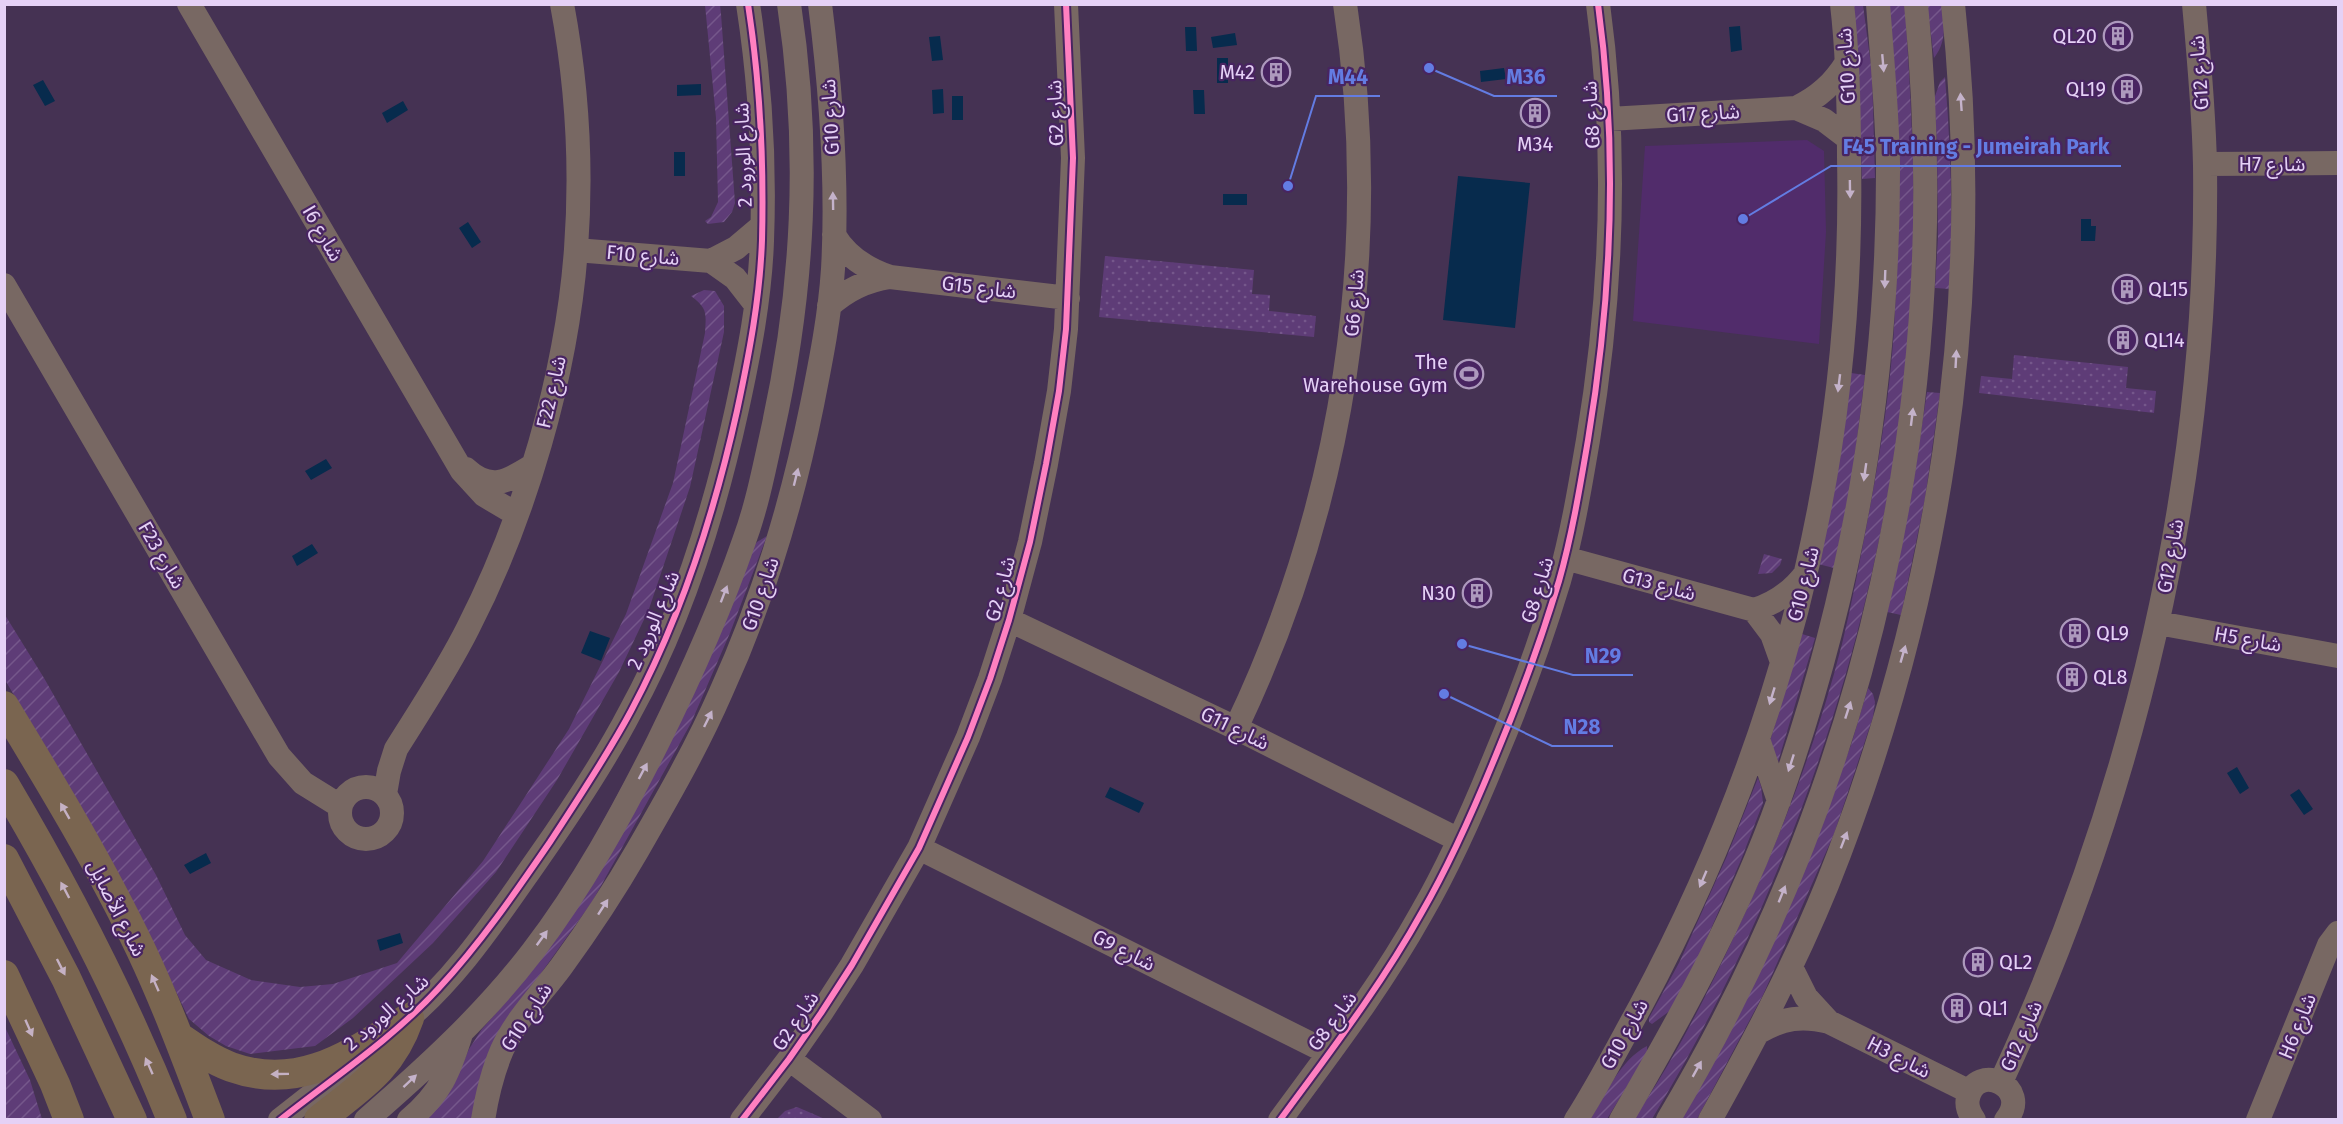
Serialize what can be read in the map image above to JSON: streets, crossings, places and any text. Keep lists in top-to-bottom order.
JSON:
{
  "streets": {
    "main road": ["شارع الأصايل"],
    "street": [
      "G10 شارع",
      "G12 شارع",
      "G2 شارع",
      "G17 شارع",
      "G8 شارع",
      "شارع الورود 2",
      "H7 شارع",
      "I6 شارع",
      "F10 شارع",
      "G15 شارع",
      "G6 شارع",
      "F22 شارع",
      "F23 شارع",
      "G13 شارع",
      "H5 شارع",
      "G11 شارع",
      "G9 شارع",
      "H6 شارع",
      "H3 شارع"
    ]
  },
  "crossings": [
    ["G10 شارع", "G17 شارع"],
    ["G10 شارع", "G15 شارع"],
    ["G12 شارع", "H7 شارع"],
    ["G12 شارع", "H5 شارع"],
    ["G2 شارع", "G15 شارع"],
    ["G2 شارع", "G11 شارع"],
    ["G2 شارع", "G9 شارع"],
    ["G17 شارع", "G8 شارع"],
    ["G8 شارع", "G13 شارع"],
    ["G8 شارع", "G11 شارع"],
    ["G8 شارع", "G9 شارع"],
    ["I6 شارع", "F22 شارع"],
    ["F10 شارع", "F22 شارع"],
    ["G6 شارع", "G11 شارع"],
    ["F22 شارع", "F23 شارع"]
  ],
  "places": {
    "building": [
      "QL20",
      "M42",
      "QL19",
      "M34",
      "QL15",
      "QL14",
      "N30",
      "QL9",
      "QL8",
      "QL2",
      "QL1"
    ],
    "other": [
      "M36",
      "M44",
      "F45 Training - Jumeirah Park",
      "N29",
      "N28"
    ],
    "sports": ["The Warehouse Gym"]
  }
}
